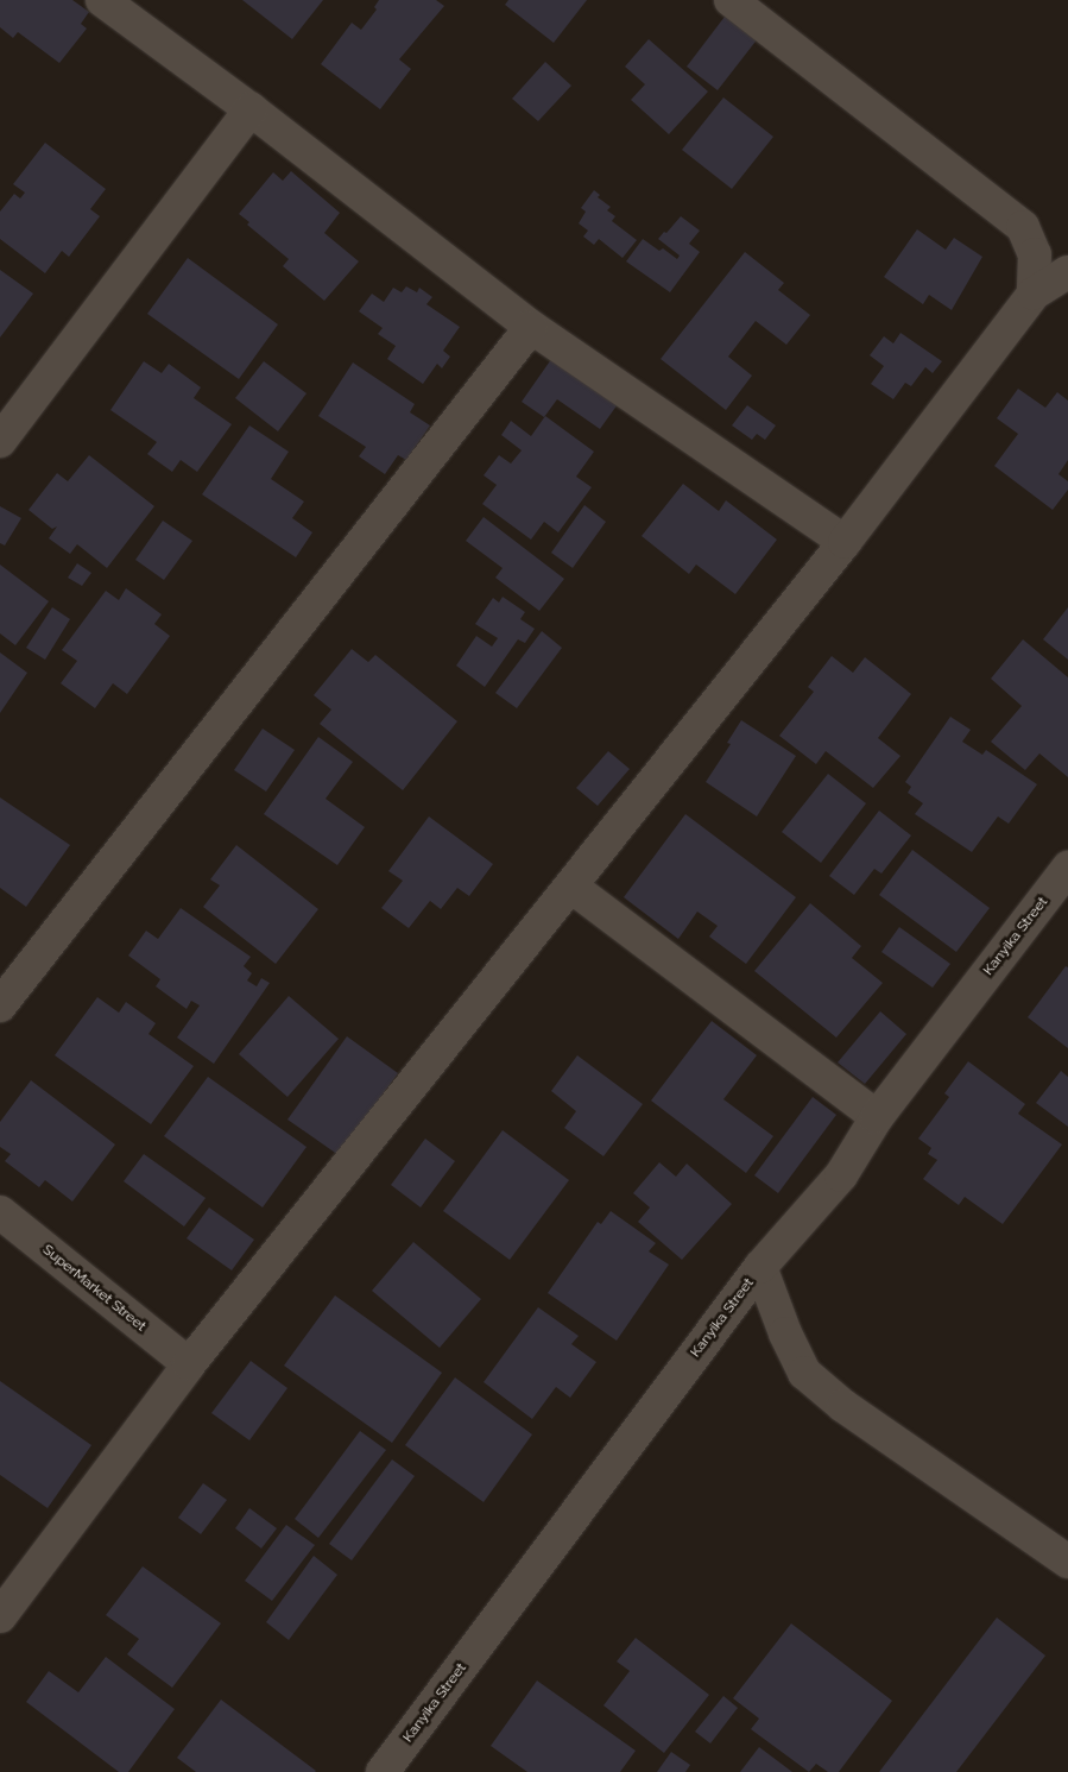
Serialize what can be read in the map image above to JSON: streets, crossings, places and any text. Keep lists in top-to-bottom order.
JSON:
{
  "streets": {
    "street": ["Kanyika Street", "SuperMarket Street"]
  }
}
